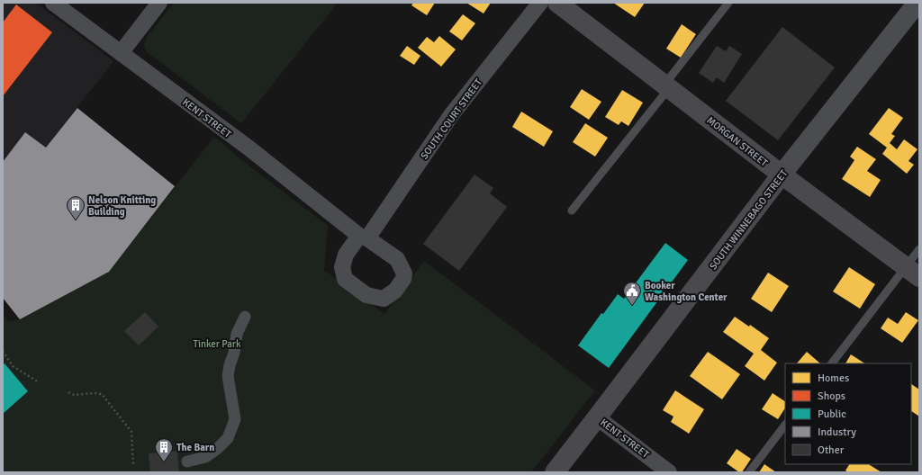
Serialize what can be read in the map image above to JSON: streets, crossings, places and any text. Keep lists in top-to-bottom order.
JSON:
{
  "streets": {
    "main road": ["MORGAN STREET", "SOUTH WINNEBAGO STREET"],
    "street": ["KENT STREET", "SOUTH COURT STREET"]
  },
  "crossings": [
    ["KENT STREET", "SOUTH COURT STREET"],
    ["KENT STREET", "SOUTH WINNEBAGO STREET"],
    ["MORGAN STREET", "SOUTH WINNEBAGO STREET"]
  ],
  "parks": ["Tinker Park"],
  "places": {
    "building": ["Nelson Knitting Building", "The Barn"],
    "public building": ["Booker Washington Center"]
  },
  "legend": [
    "Homes",
    "Shops",
    "Public",
    "Industry",
    "Other"
  ]
}
